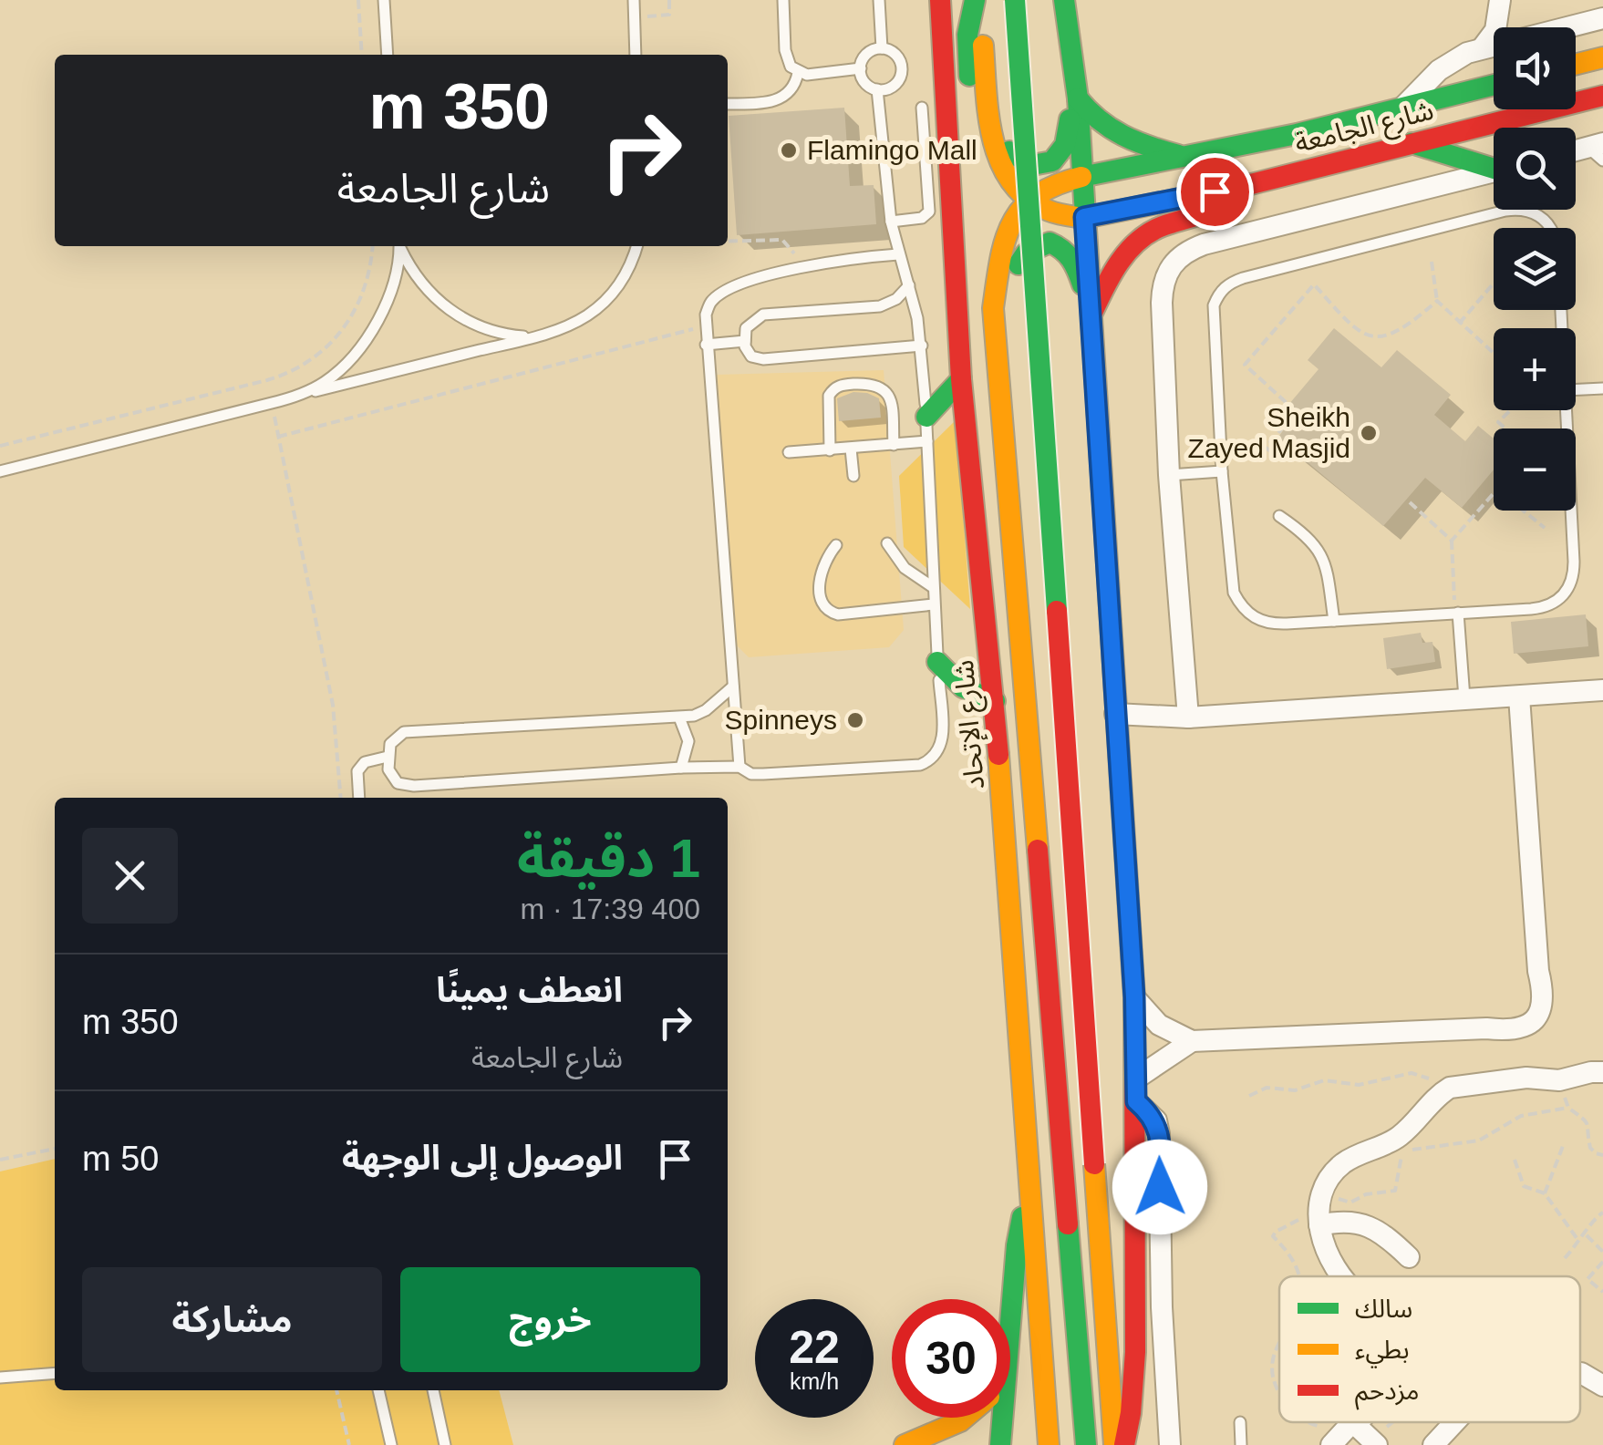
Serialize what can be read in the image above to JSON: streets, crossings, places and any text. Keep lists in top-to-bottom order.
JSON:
{
  "streets": {
    "main road": ["شارع الجامعة", "شارع الإتحاد"]
  },
  "places": ["Flamingo Mall", "Sheikh Zayed Masjid", "Spinneys"],
  "legend": ["سالك", "بطيء", "مزدحم"],
  "page": {
    "map_buttons": ["+", "−"],
    "turn": ["350 m", "شارع الجامعة"],
    "heading": ["1 دقيقة", "400 m · 17:39"],
    "list": [
      {
        "name": "انعطف يمينًا",
        "note": "شارع الجامعة",
        "value": "350 m"
      },
      {
        "name": "الوصول إلى الوجهة",
        "value": "50 m"
      }
    ],
    "buttons": ["خروج", "مشاركة"],
    "speed": "22 km/h",
    "limit": "30"
  }
}
